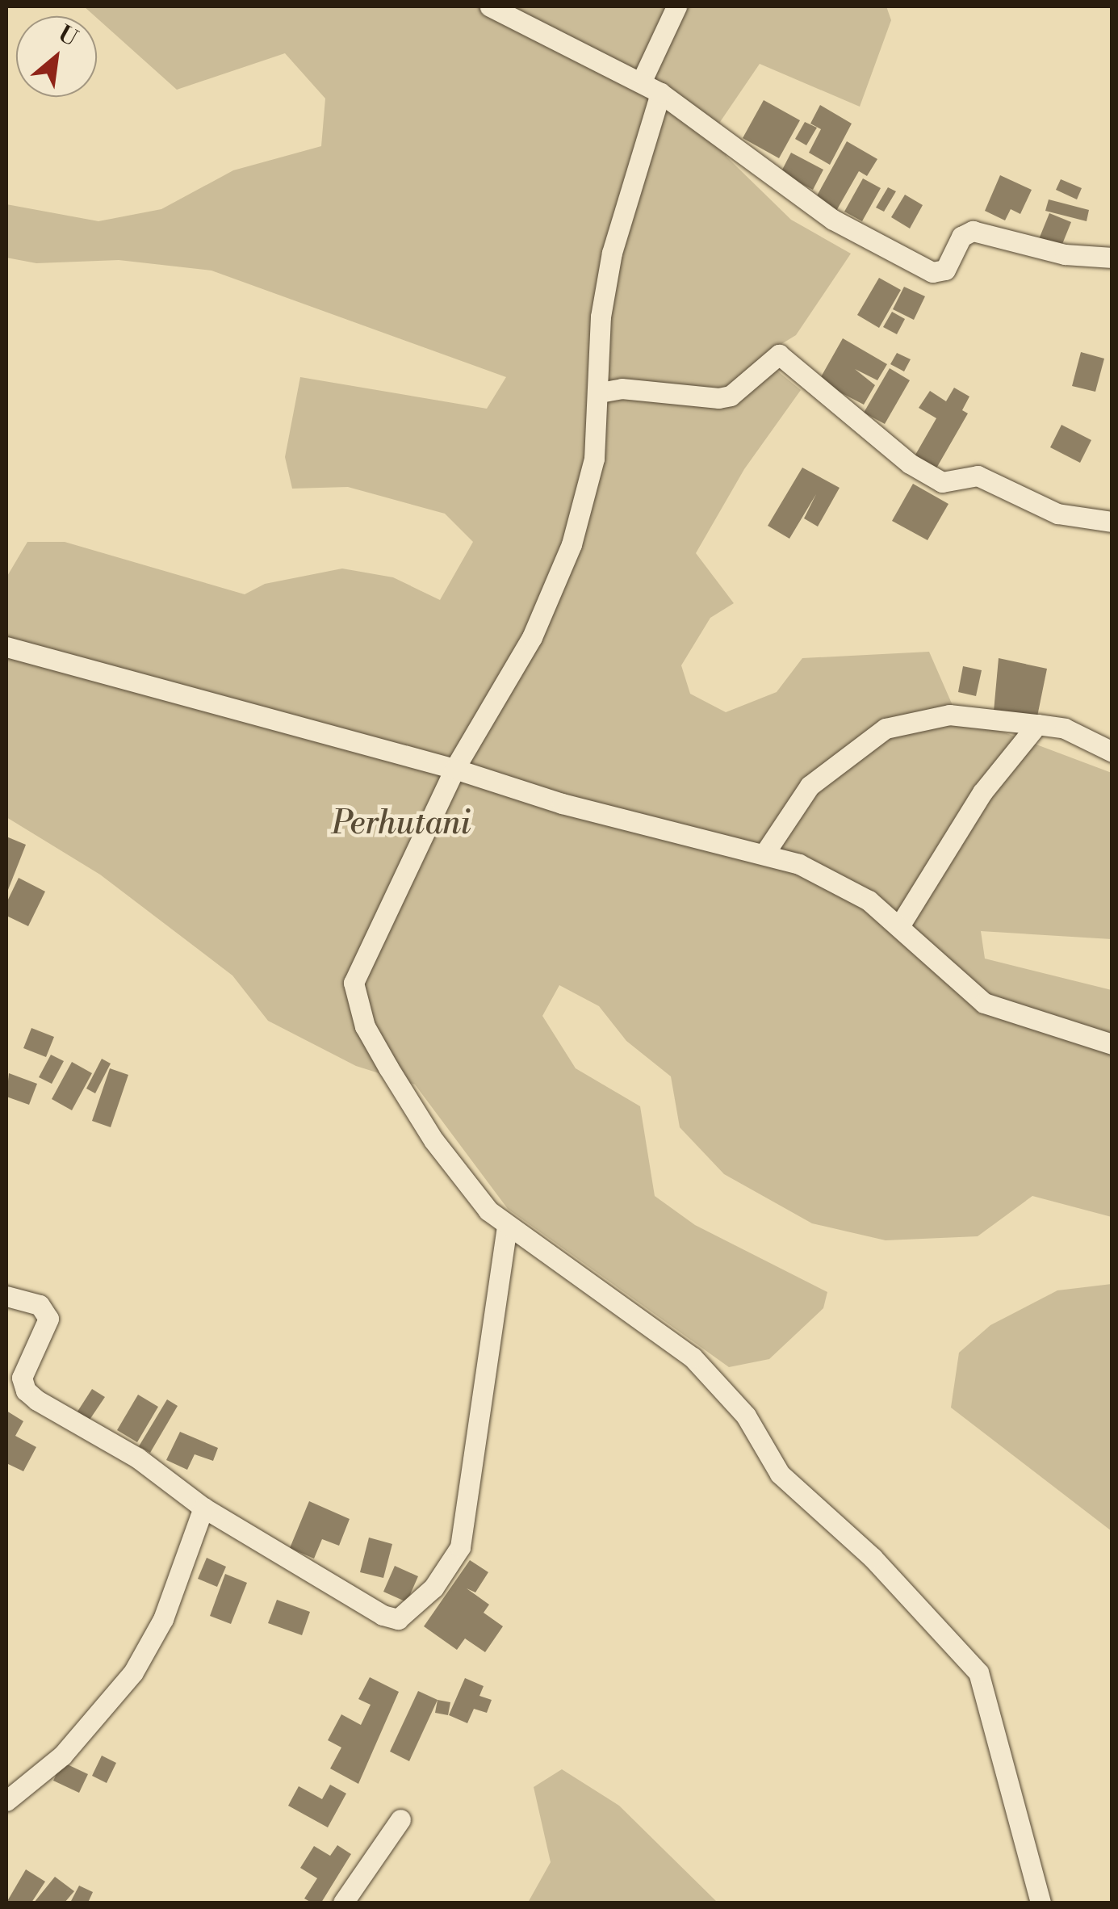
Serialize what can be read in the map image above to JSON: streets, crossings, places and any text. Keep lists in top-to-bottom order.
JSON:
{
  "parks": ["Perhutani"],
  "north": "top right"
}
